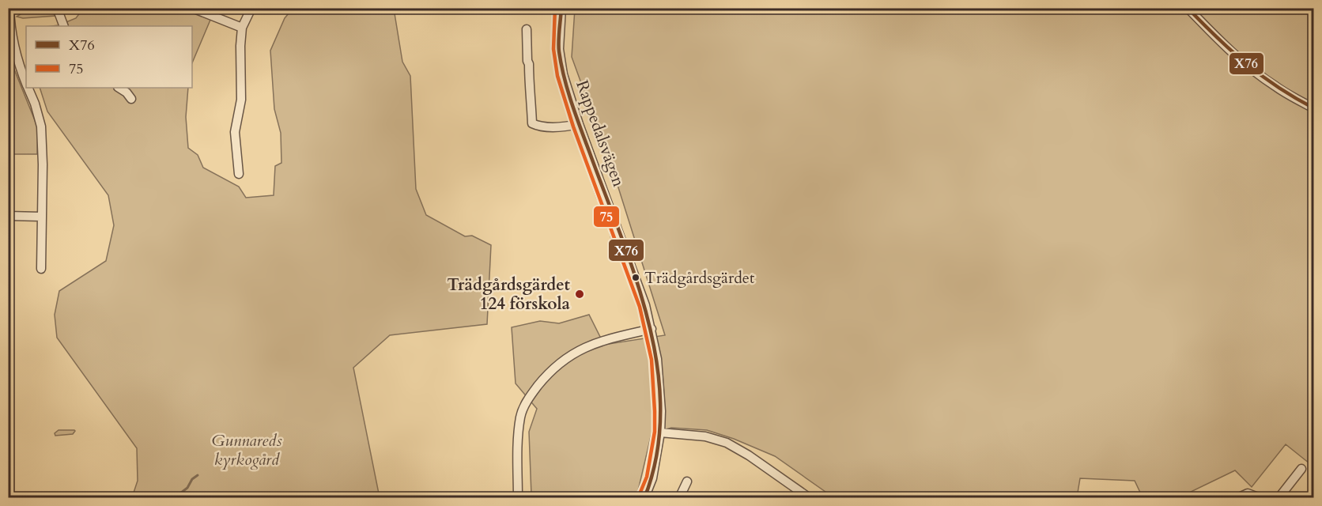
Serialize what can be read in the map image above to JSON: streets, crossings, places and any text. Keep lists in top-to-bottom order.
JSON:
{
  "streets": {
    "street": ["Rappedalsvägen"]
  },
  "parks": ["Gunnareds kyrkogård"],
  "places": ["Trädgårdsgärdet", "Trädgårdsgärdet 124 förskola"],
  "lines": ["transit line X76", "transit line 75"],
  "legend": ["X76", "75"]
}
